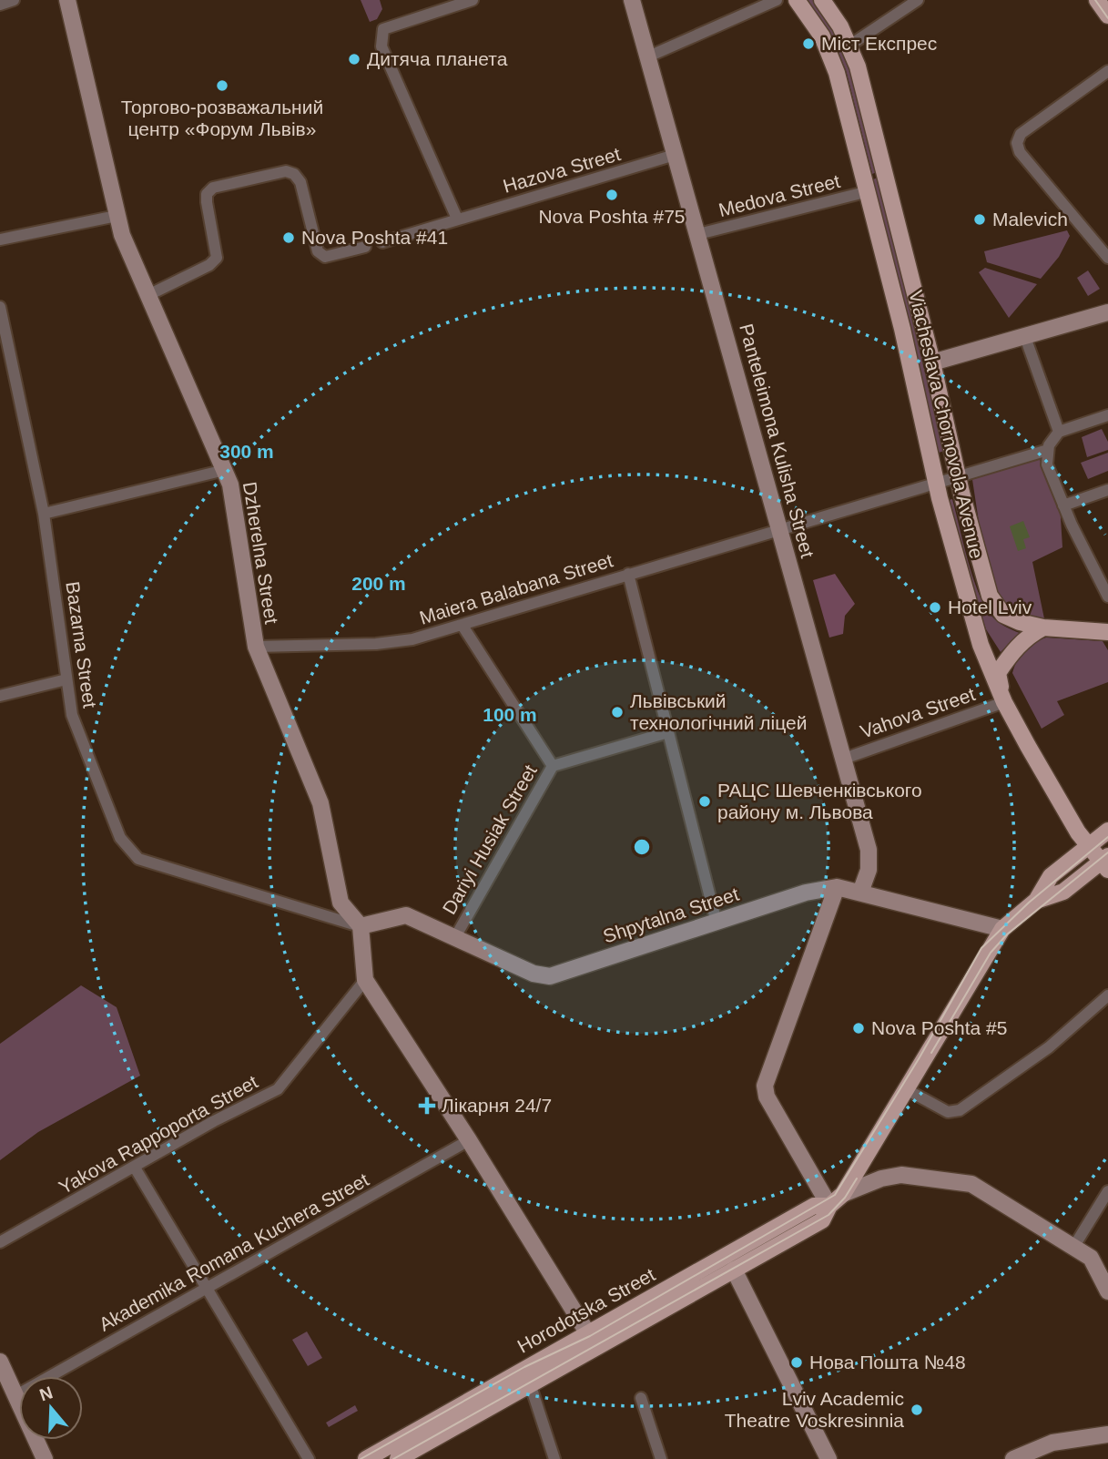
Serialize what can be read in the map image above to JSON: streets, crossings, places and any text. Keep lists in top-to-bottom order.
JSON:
{
  "streets": {
    "main road": ["Viacheslava Chornovola Avenue", "Horodotska Street"],
    "street": [
      "Hazova Street",
      "Medova Street",
      "Panteleimona Kulisha Street",
      "Dzherelna Street",
      "Maiera Balabana Street",
      "Bazarna Street",
      "Vahova Street",
      "Dariyi Husiak Street",
      "Shpytalna Street",
      "Yakova Rappoporta Street",
      "Akademika Romana Kuchera Street"
    ]
  },
  "crossings": [
    ["Hazova Street", "Panteleimona Kulisha Street"],
    ["Medova Street", "Viacheslava Chornovola Avenue"],
    ["Medova Street", "Panteleimona Kulisha Street"],
    ["Viacheslava Chornovola Avenue", "Maiera Balabana Street"],
    ["Viacheslava Chornovola Avenue", "Vahova Street"],
    ["Viacheslava Chornovola Avenue", "Horodotska Street"],
    ["Panteleimona Kulisha Street", "Maiera Balabana Street"],
    ["Panteleimona Kulisha Street", "Vahova Street"],
    ["Panteleimona Kulisha Street", "Shpytalna Street"],
    ["Dzherelna Street", "Maiera Balabana Street"],
    ["Dzherelna Street", "Bazarna Street"],
    ["Dzherelna Street", "Shpytalna Street"],
    ["Bazarna Street", "Shpytalna Street"],
    ["Dariyi Husiak Street", "Shpytalna Street"],
    ["Shpytalna Street", "Horodotska Street"]
  ],
  "places": {
    "other": [
      "Міст Експрес",
      "Дитяча планета",
      "Торгово-розважальний центр «Форум Львів»",
      "Nova Poshta #75",
      "Malevich",
      "Nova Poshta #41",
      "Hotel Lviv",
      "Львівський технологічний ліцей",
      "РАЦС Шевченківського району м. Львова",
      "Nova Poshta #5",
      "Нова Пошта №48",
      "Lviv Academic Theatre Voskresinnia"
    ],
    "health": ["Лікарня 24/7"]
  },
  "north": "top",
  "rings": ["300 m", "200 m", "100 m"]
}
